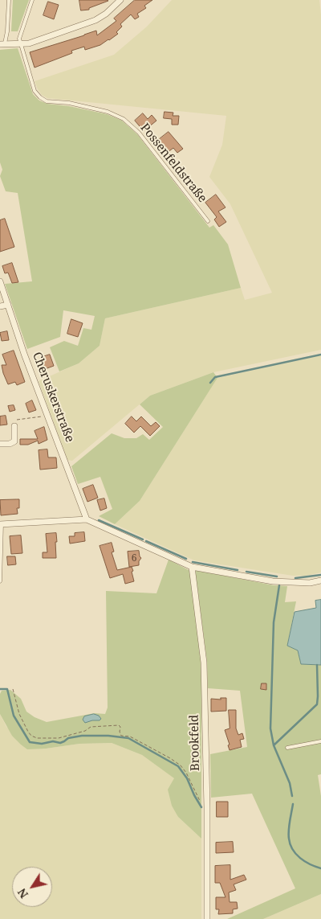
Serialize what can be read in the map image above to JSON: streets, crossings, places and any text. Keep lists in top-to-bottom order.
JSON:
{
  "streets": {
    "street": ["Cheruskerstraße", "Brookfeld"],
    "lane": ["Possenfeldstraße"]
  },
  "house_numbers": ["6"],
  "north": "bottom left"
}
